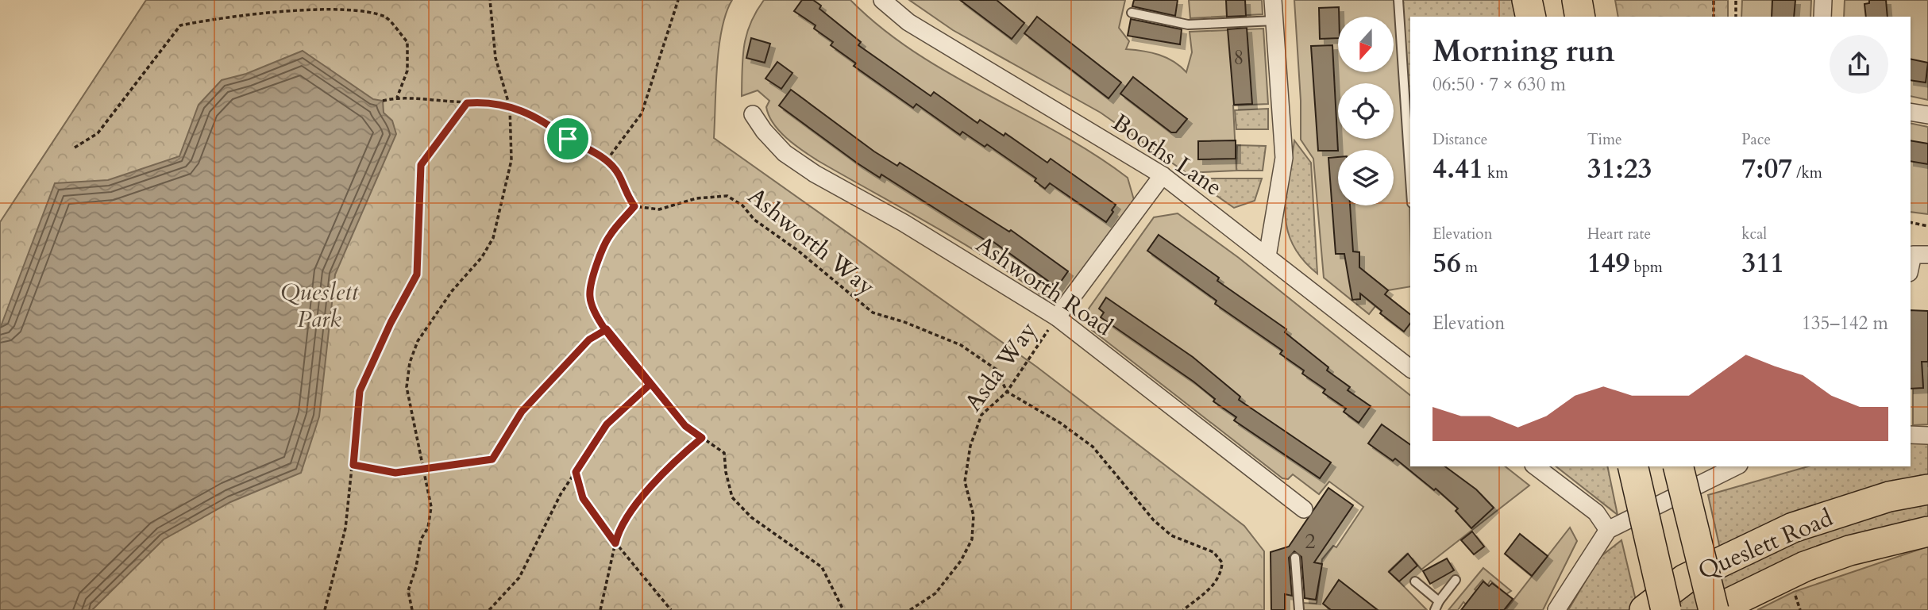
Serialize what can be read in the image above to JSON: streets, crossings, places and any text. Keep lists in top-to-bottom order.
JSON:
{
  "streets": {
    "highway": ["Queslett Road"],
    "street": ["Booths Lane", "Ashworth Road"],
    "path": ["Ashworth Way", "Asda Way"]
  },
  "crossings": [
    ["Ashworth Way", "Asda Way"],
    ["Ashworth Road", "Asda Way"]
  ],
  "parks": ["Queslett Park"],
  "house_numbers": ["8", "2"],
  "north": "bottom",
  "page": {
    "heading": ["Morning run", "06:50 · 7 × 630 m"],
    "stats": [
      ["Distance", "4.41 km"],
      ["Time", "31:23"],
      ["Pace", "7:07 /km"],
      ["Elevation", "56 m"],
      ["Heart rate", "149 bpm"],
      ["kcal", "311"]
    ],
    "chart": ["Elevation", "135–142 m"]
  }
}
